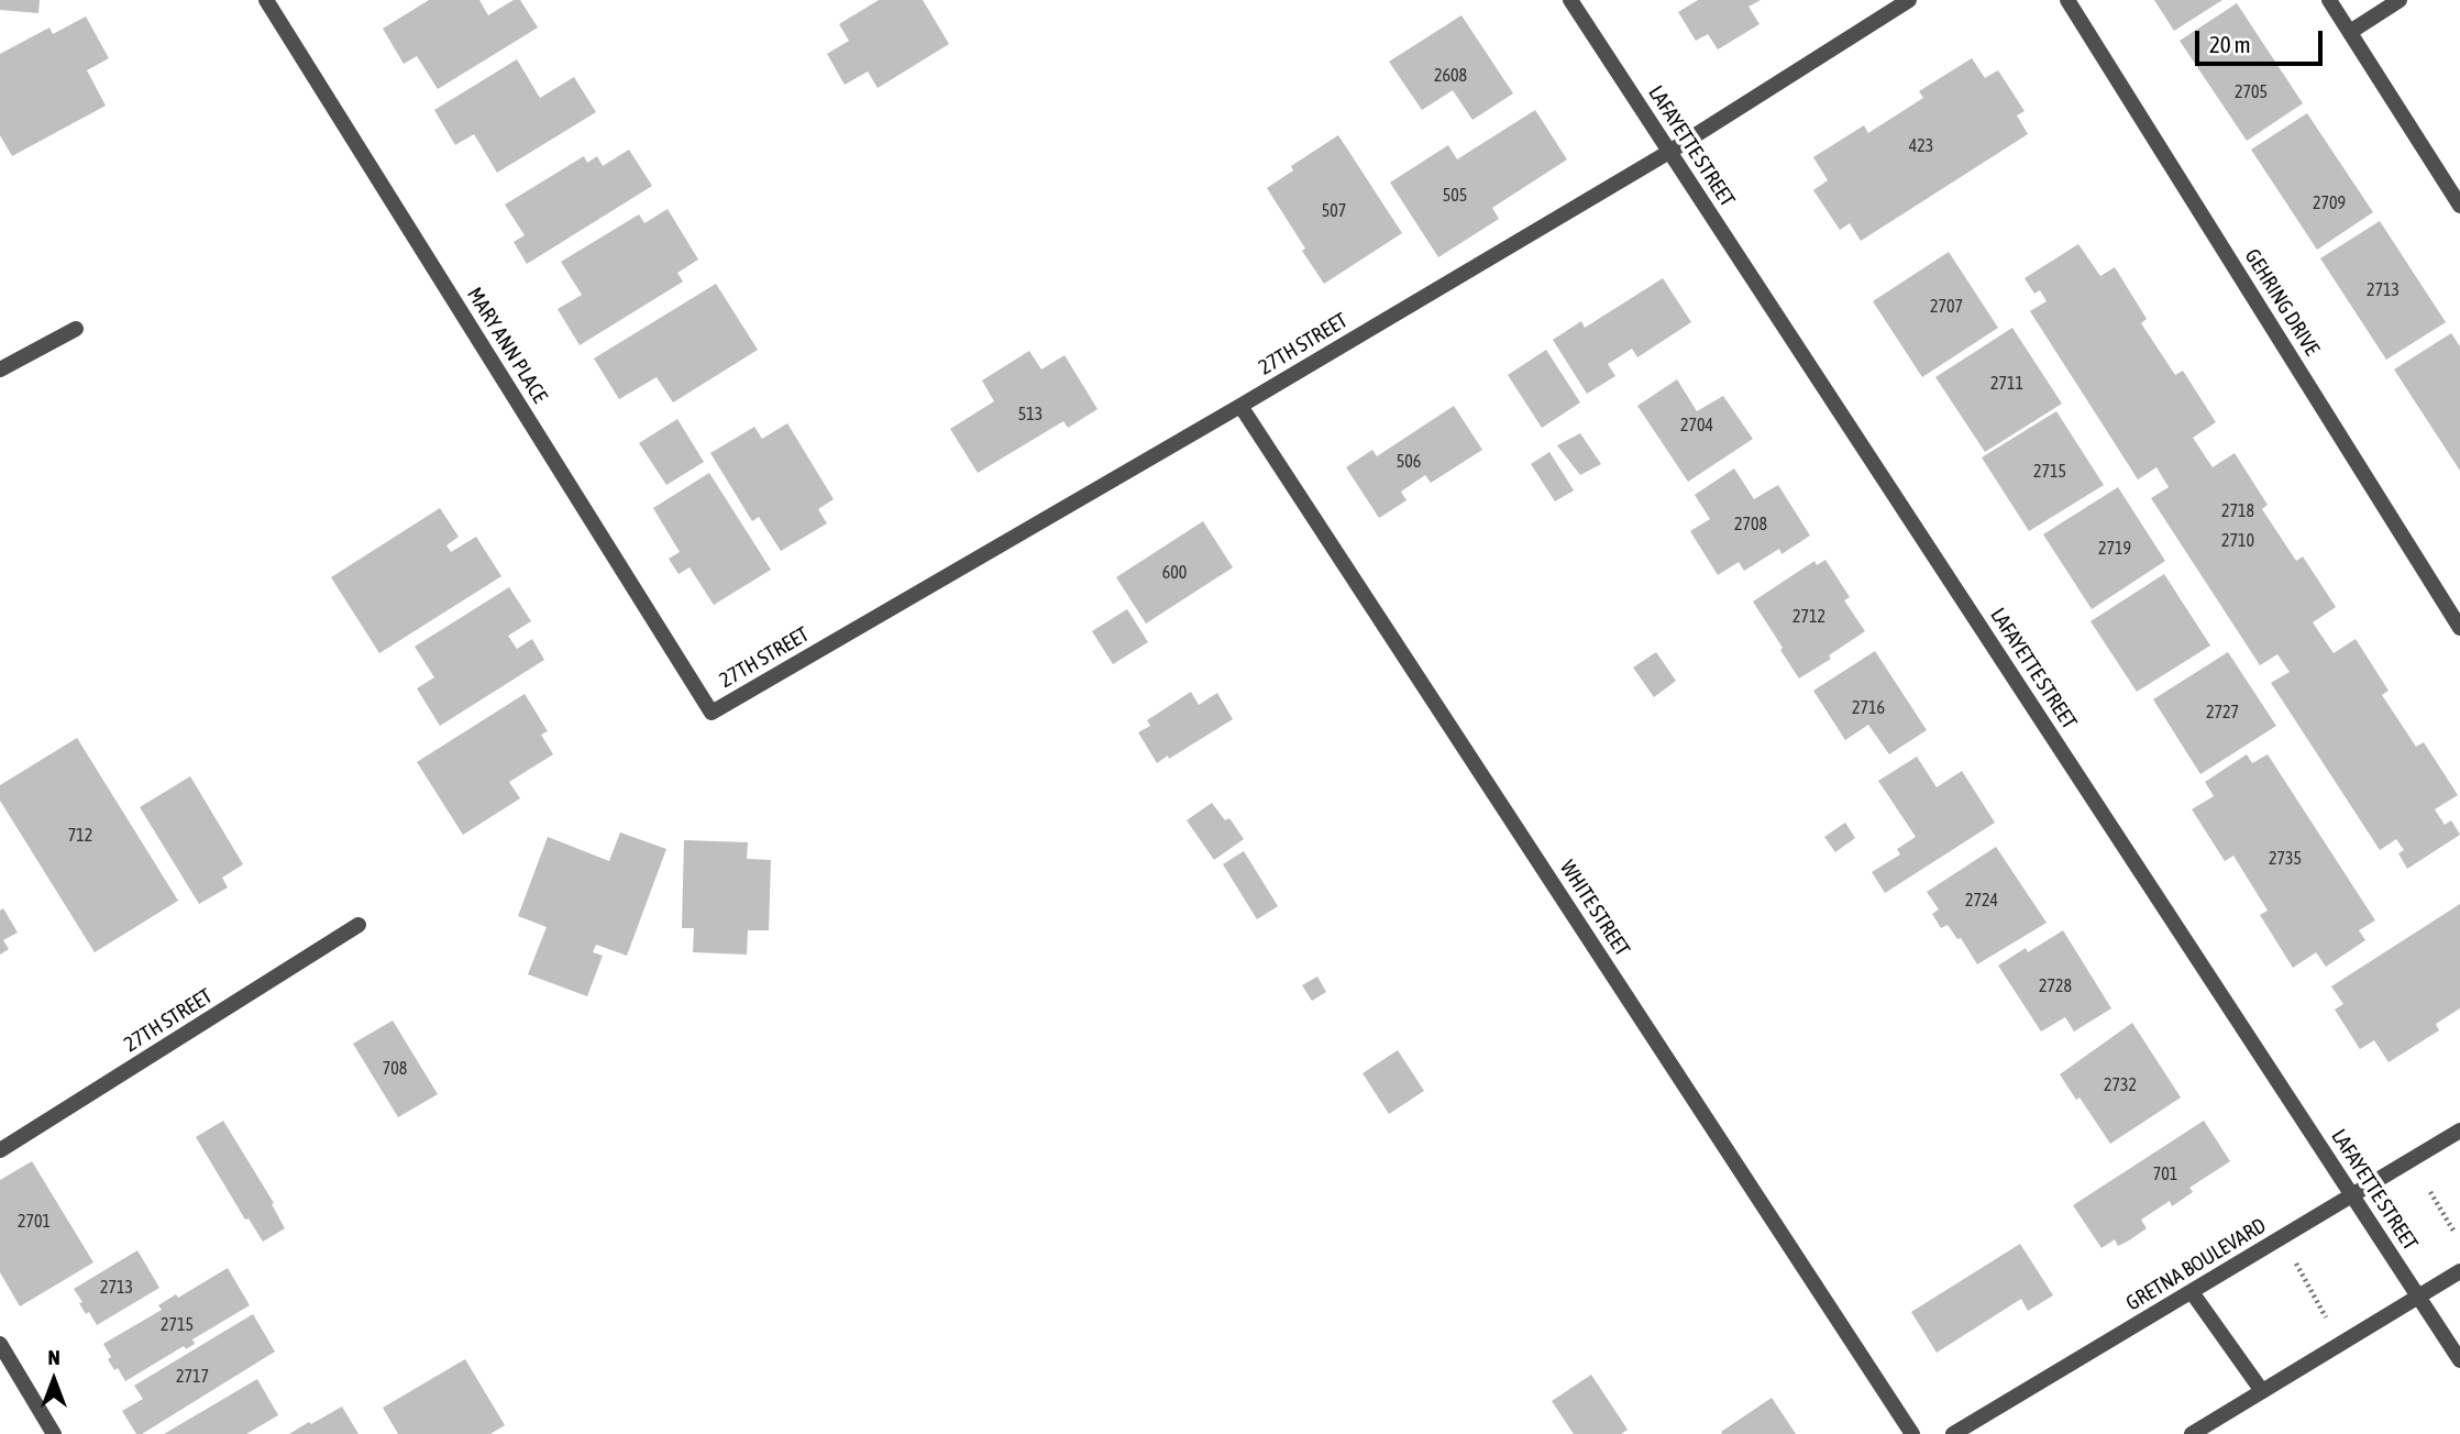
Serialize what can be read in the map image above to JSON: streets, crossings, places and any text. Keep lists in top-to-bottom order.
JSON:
{
  "streets": {
    "street": [
      "LAFAYETTE STREET",
      "GEHRING DRIVE",
      "27TH STREET",
      "MARY ANN PLACE",
      "WHITE STREET",
      "GRETNA BOULEVARD"
    ]
  },
  "crossings": [
    ["LAFAYETTE STREET", "27TH STREET"],
    ["LAFAYETTE STREET", "GRETNA BOULEVARD"],
    ["27TH STREET", "MARY ANN PLACE"],
    ["27TH STREET", "WHITE STREET"]
  ],
  "house_numbers": [
    "2608",
    "2705",
    "423",
    "505",
    "2709",
    "507",
    "2713",
    "2707",
    "2711",
    "513",
    "2704",
    "506",
    "2715",
    "2718",
    "2708",
    "2710",
    "2719",
    "600",
    "2712",
    "2716",
    "2727",
    "712",
    "2735",
    "2724",
    "2728",
    "708",
    "2732",
    "701",
    "2701",
    "2713",
    "2715",
    "2717"
  ],
  "scale_bar": "20 m",
  "north": "top"
}
